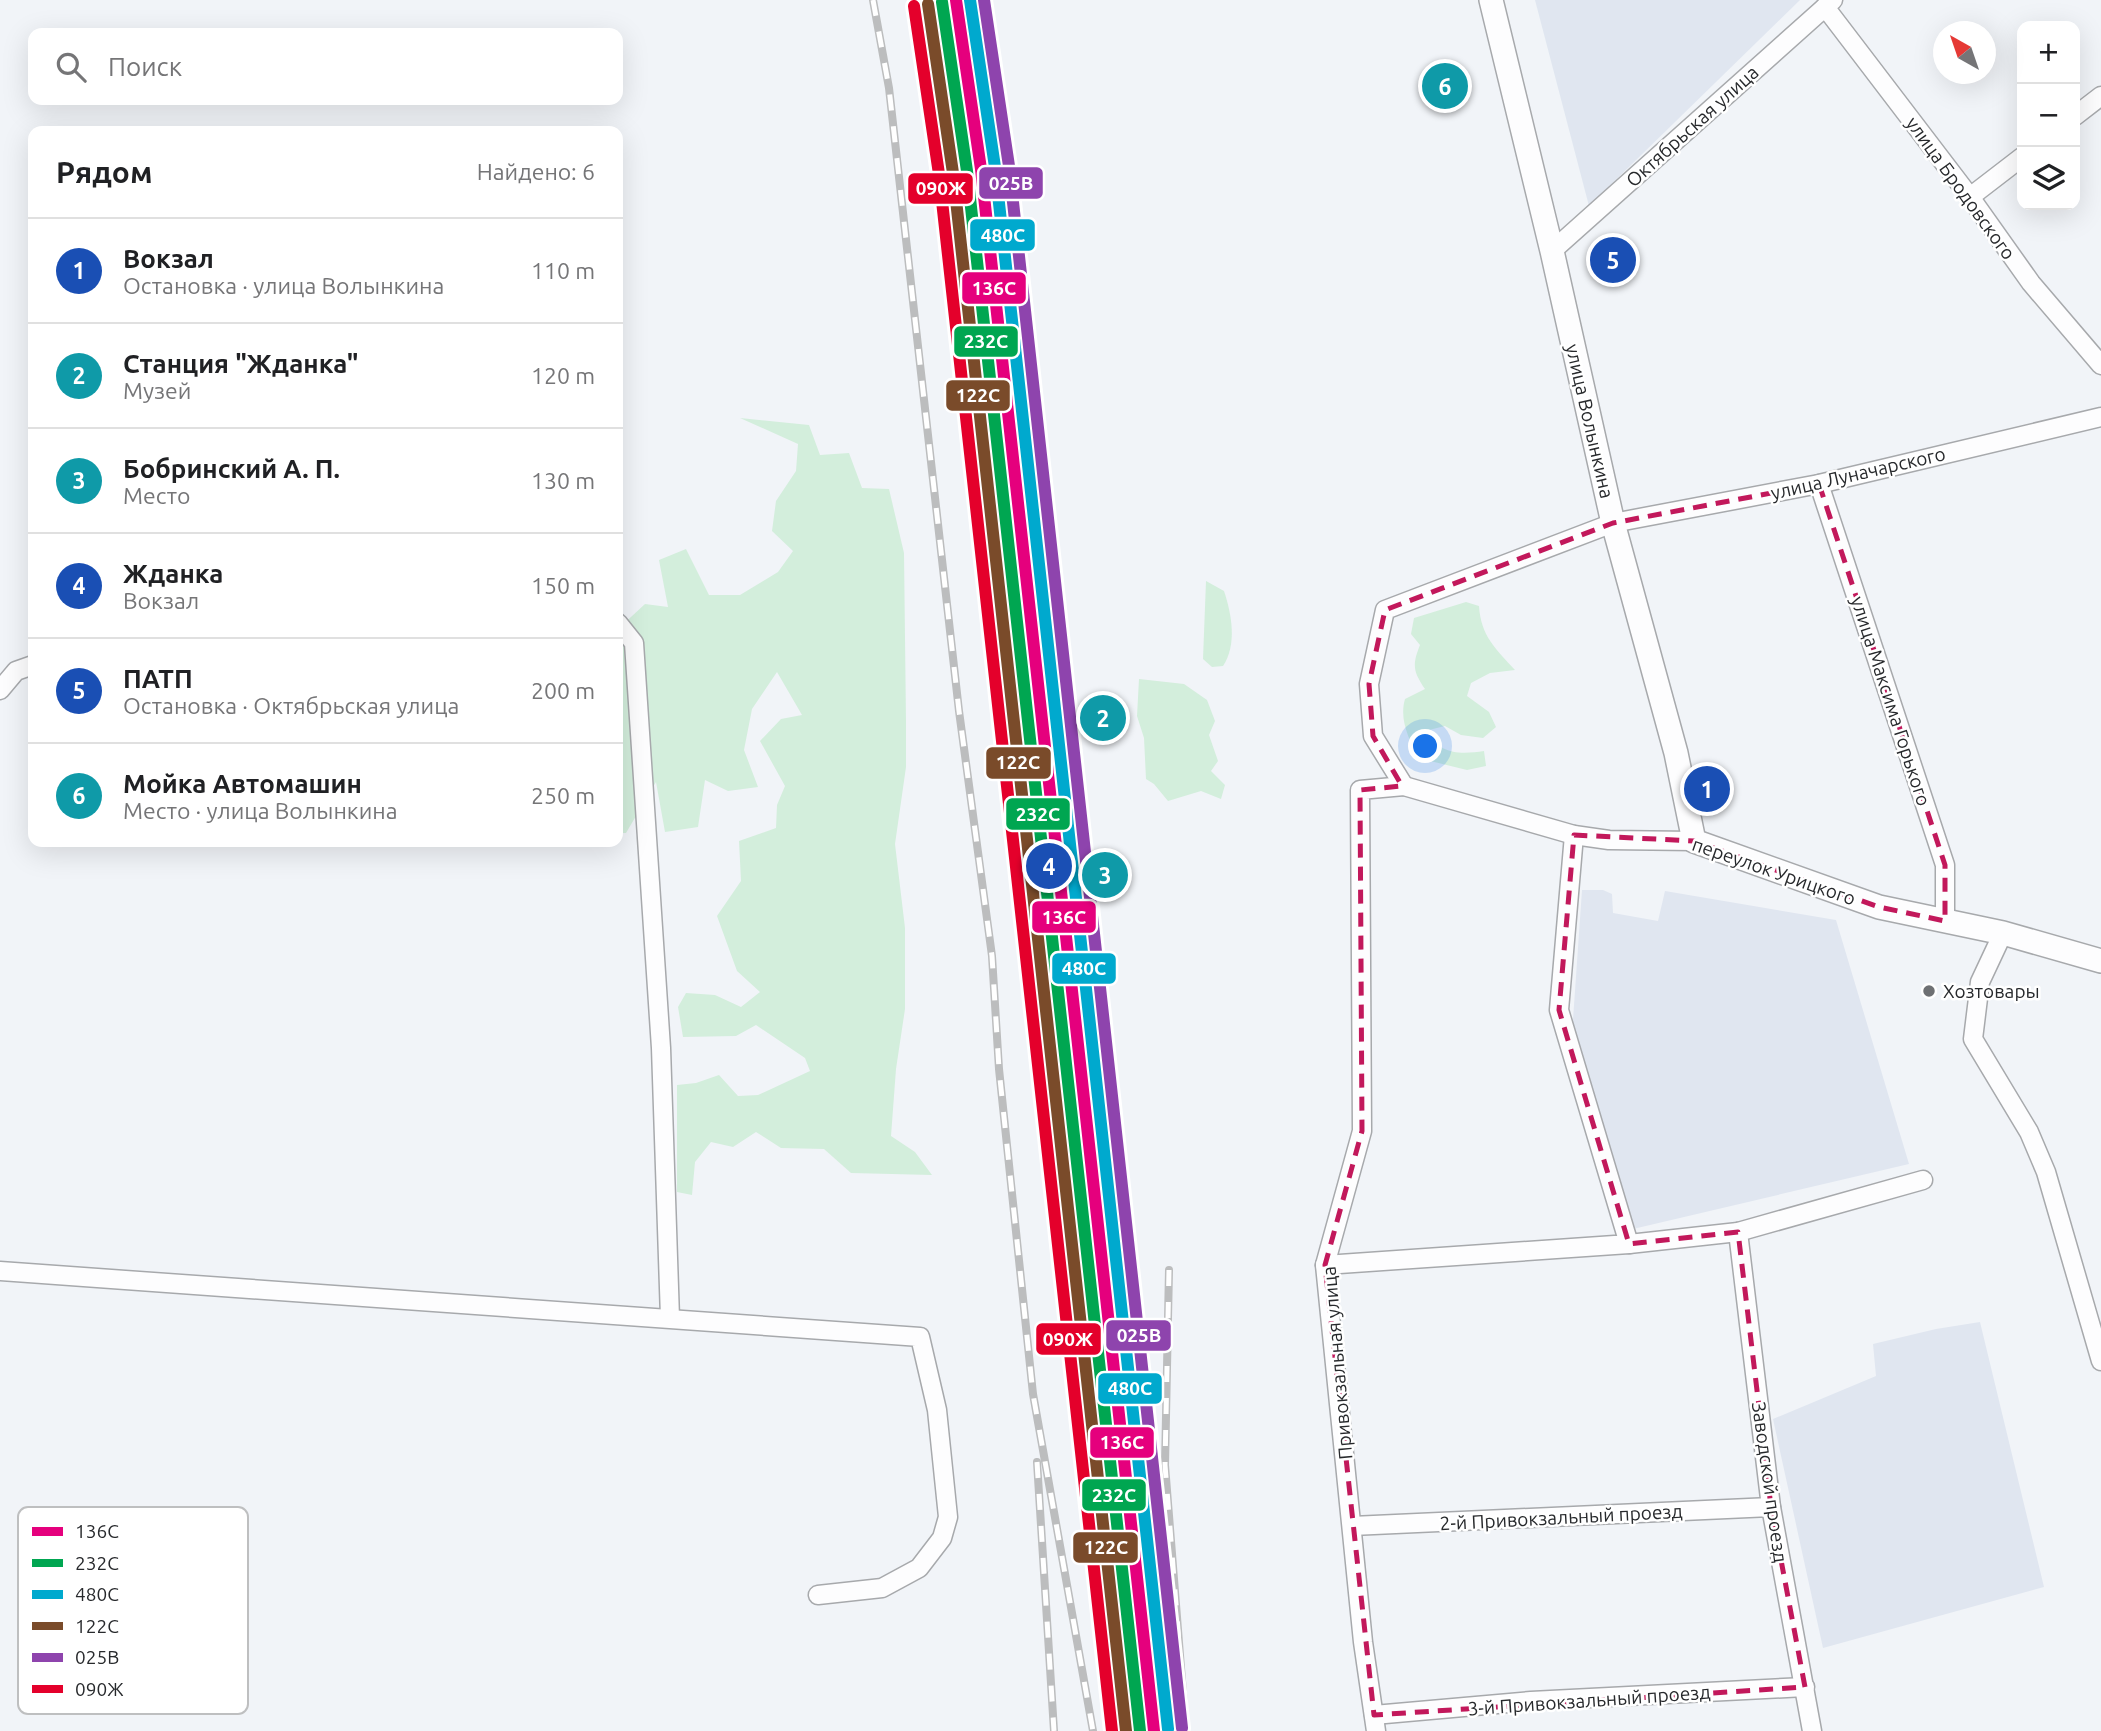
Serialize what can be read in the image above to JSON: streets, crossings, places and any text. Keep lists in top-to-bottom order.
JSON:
{
  "streets": {
    "street": [
      "Октябрьская улица",
      "улица Бродовского",
      "улица Волынкина",
      "улица Луначарского",
      "улица Максима Горького",
      "переулок Урицкого",
      "Привокзальная улица",
      "Заводской проезд",
      "2-й Привокзальный проезд",
      "3-й Привокзальный проезд"
    ]
  },
  "crossings": [
    ["Октябрьская улица", "улица Бродовского"],
    ["Октябрьская улица", "улица Волынкина"],
    ["улица Волынкина", "улица Луначарского"],
    ["улица Волынкина", "переулок Урицкого"],
    ["улица Луначарского", "улица Максима Горького"],
    ["улица Луначарского", "переулок Урицкого"],
    ["улица Луначарского", "Привокзальная улица"],
    ["улица Максима Горького", "переулок Урицкого"],
    ["переулок Урицкого", "Привокзальная улица"],
    ["Привокзальная улица", "2-й Привокзальный проезд"],
    ["Привокзальная улица", "3-й Привокзальный проезд"],
    ["Заводской проезд", "2-й Привокзальный проезд"],
    ["Заводской проезд", "3-й Привокзальный проезд"]
  ],
  "places": ["Хозтовары"],
  "lines": [
    "transit line 136С",
    "transit line 480С",
    "transit line 025В",
    "transit line 232C",
    "transit line 122С",
    "transit line 090Ж"
  ],
  "legend": [
    "136С",
    "232C",
    "480С",
    "122С",
    "025В",
    "090Ж"
  ],
  "north": "top left",
  "page": {
    "map_buttons": ["+", "−"],
    "search": "Поиск",
    "pins": [
      "6",
      "5",
      "2",
      "1",
      "4",
      "3"
    ],
    "heading": ["Рядом", "Найдено: 6"],
    "list": [
      {
        "mark": "1",
        "name": "Вокзал",
        "note": "Остановка · улица Волынкина",
        "value": "110 m"
      },
      {
        "mark": "2",
        "name": "Станция \"Жданка\"",
        "note": "Музей",
        "value": "120 m"
      },
      {
        "mark": "3",
        "name": "Бобринский А. П.",
        "note": "Место",
        "value": "130 m"
      },
      {
        "mark": "4",
        "name": "Жданка",
        "note": "Вокзал",
        "value": "150 m"
      },
      {
        "mark": "5",
        "name": "ПАТП",
        "note": "Остановка · Октябрьская улица",
        "value": "200 m"
      },
      {
        "mark": "6",
        "name": "Мойка Автомашин",
        "note": "Место · улица Волынкина",
        "value": "250 m"
      }
    ]
  }
}
